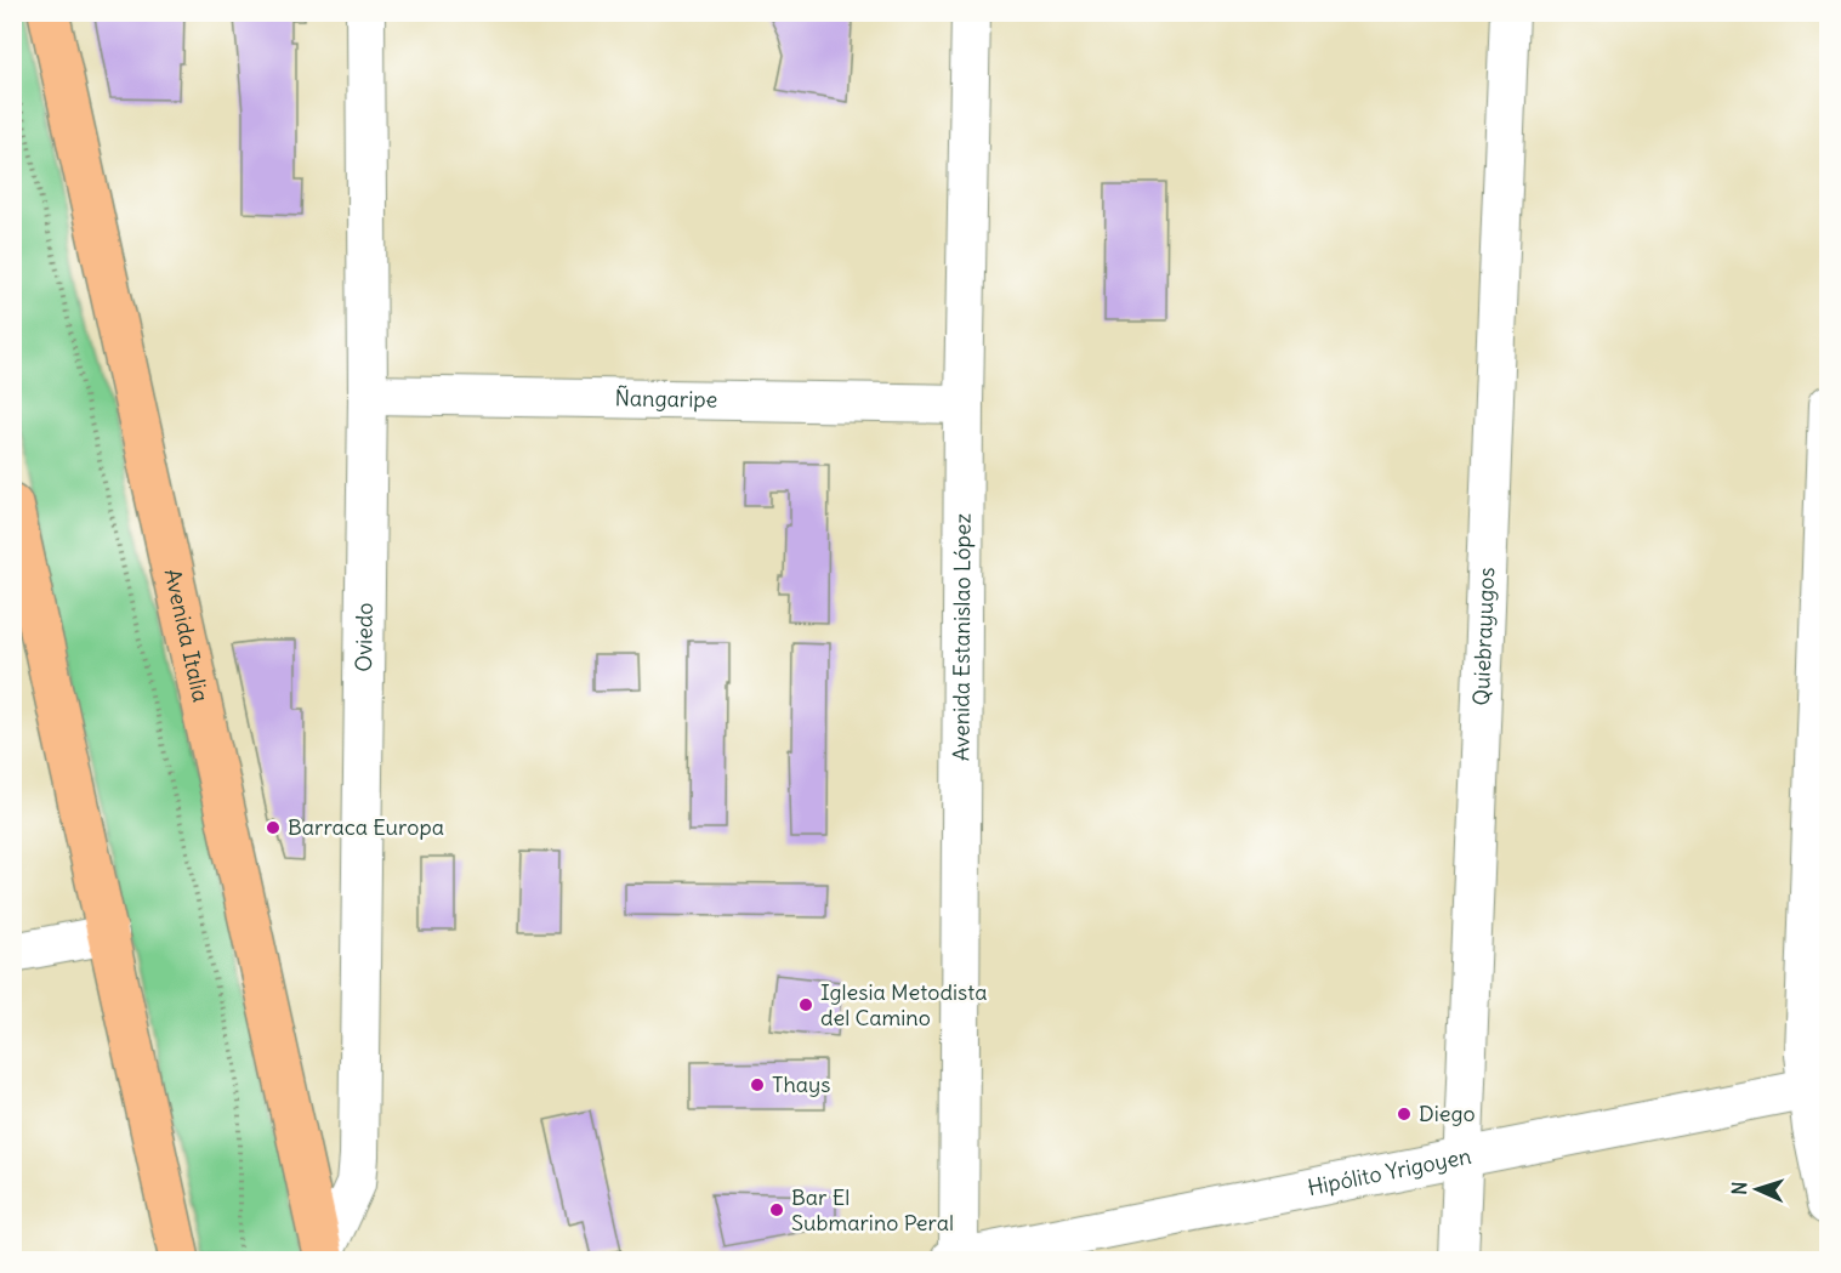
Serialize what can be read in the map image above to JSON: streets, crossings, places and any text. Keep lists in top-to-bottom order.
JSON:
{
  "streets": {
    "main road": ["Avenida Italia"],
    "street": [
      "Ñangaripe",
      "Avenida Estanislao López",
      "Quiebrayugos",
      "Oviedo",
      "Hipólito Yrigoyen"
    ]
  },
  "crossings": [
    ["Ñangaripe", "Avenida Estanislao López"],
    ["Ñangaripe", "Oviedo"],
    ["Avenida Estanislao López", "Hipólito Yrigoyen"],
    ["Quiebrayugos", "Hipólito Yrigoyen"],
    ["Avenida Italia", "Oviedo"]
  ],
  "places": [
    "Barraca Europa",
    "Iglesia Metodista del Camino",
    "Thays",
    "Diego",
    "Bar El Submarino Peral"
  ],
  "north": "left"
}
